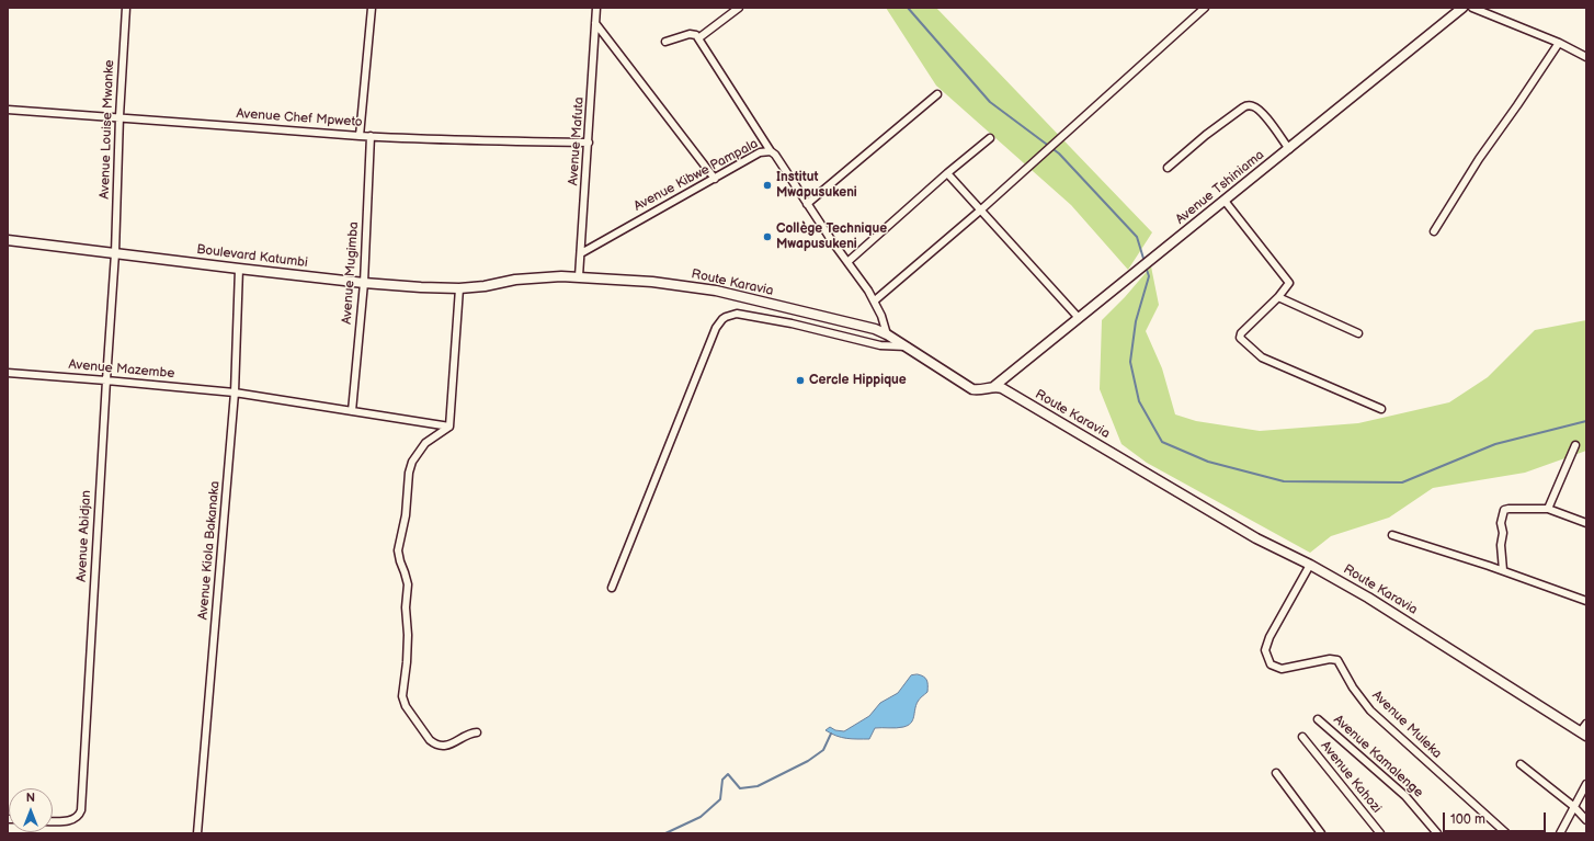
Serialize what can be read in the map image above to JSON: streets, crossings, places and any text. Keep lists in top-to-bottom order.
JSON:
{
  "streets": {
    "street": [
      "Avenue Chef Mpweto",
      "Avenue Louise Mwanke",
      "Avenue Mafuta",
      "Avenue Kibwe Pampala",
      "Avenue Tshiniama",
      "Boulevard Katumbi",
      "Avenue Mugimba",
      "Route Karavia",
      "Avenue Mazembe",
      "Avenue Abidjan",
      "Avenue Kiola Bakanaka",
      "Avenue Muleka",
      "Avenue Kamalenge",
      "Avenue Kahozi"
    ]
  },
  "crossings": [
    ["Avenue Chef Mpweto", "Avenue Louise Mwanke"],
    ["Avenue Chef Mpweto", "Avenue Mafuta"],
    ["Avenue Chef Mpweto", "Avenue Mugimba"],
    ["Avenue Louise Mwanke", "Boulevard Katumbi"],
    ["Avenue Louise Mwanke", "Avenue Abidjan"],
    ["Avenue Mafuta", "Avenue Kibwe Pampala"],
    ["Avenue Mafuta", "Route Karavia"],
    ["Avenue Kibwe Pampala", "Route Karavia"],
    ["Avenue Tshiniama", "Route Karavia"],
    ["Boulevard Katumbi", "Avenue Mugimba"],
    ["Boulevard Katumbi", "Route Karavia"],
    ["Boulevard Katumbi", "Avenue Abidjan"],
    ["Boulevard Katumbi", "Avenue Kiola Bakanaka"],
    ["Avenue Mugimba", "Avenue Mazembe"],
    ["Route Karavia", "Avenue Muleka"],
    ["Avenue Mazembe", "Avenue Abidjan"],
    ["Avenue Mazembe", "Avenue Kiola Bakanaka"]
  ],
  "places": ["Institut Mwapusukeni", "Collège Technique Mwapusukeni", "Cercle Hippique"],
  "scale_bar": "100 m",
  "north": "top"
}
